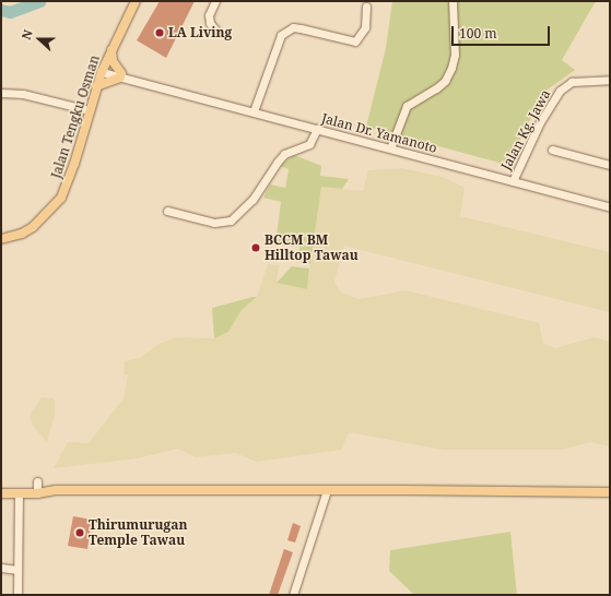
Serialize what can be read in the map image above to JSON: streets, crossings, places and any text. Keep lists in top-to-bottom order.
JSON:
{
  "streets": {
    "main road": ["Jalan Tengku Osman"],
    "street": ["Jalan Kg. Jawa", "Jalan Dr. Yamanoto"]
  },
  "crossings": [
    ["Jalan Tengku Osman", "Jalan Dr. Yamanoto"],
    ["Jalan Kg. Jawa", "Jalan Dr. Yamanoto"]
  ],
  "places": ["LA Living", "BCCM BM Hilltop Tawau", "Thirumurugan Temple Tawau"],
  "scale_bar": "100 m",
  "north": "left"
}
